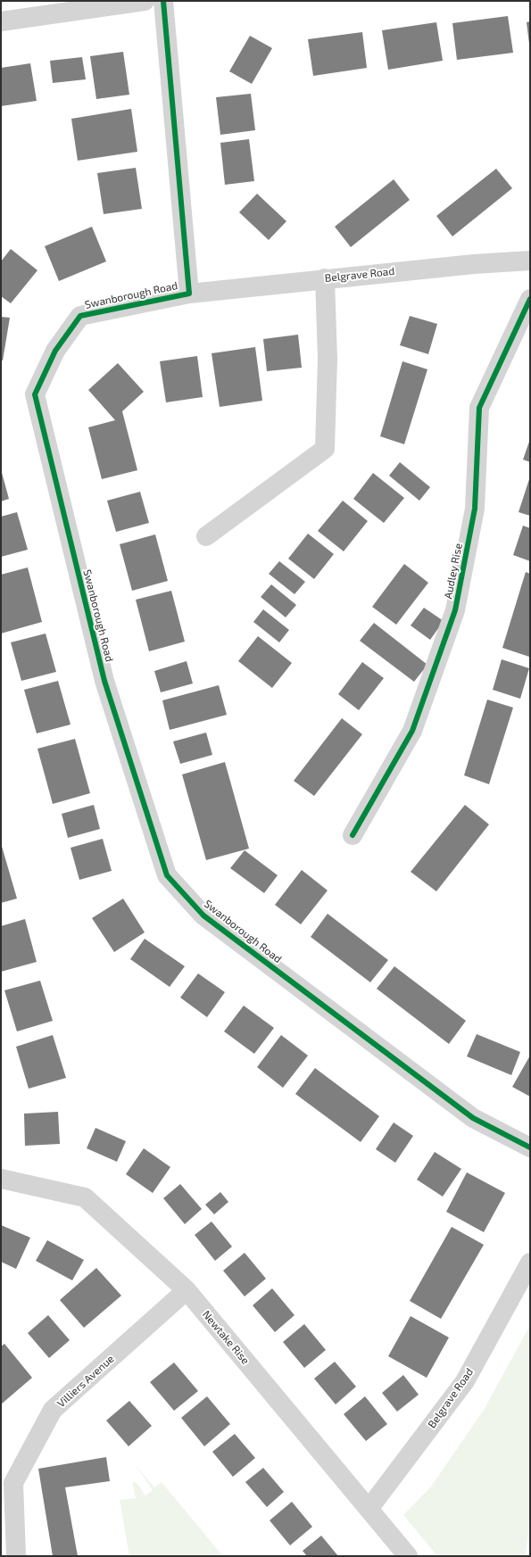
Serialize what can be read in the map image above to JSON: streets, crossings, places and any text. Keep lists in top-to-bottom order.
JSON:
{
  "streets": {
    "street": [
      "Belgrave Road",
      "Swanborough Road",
      "Audley Rise",
      "Newtake Rise",
      "Villiers Avenue"
    ]
  },
  "crossings": [
    ["Belgrave Road", "Swanborough Road"],
    ["Belgrave Road", "Newtake Rise"],
    ["Newtake Rise", "Villiers Avenue"]
  ]
}
